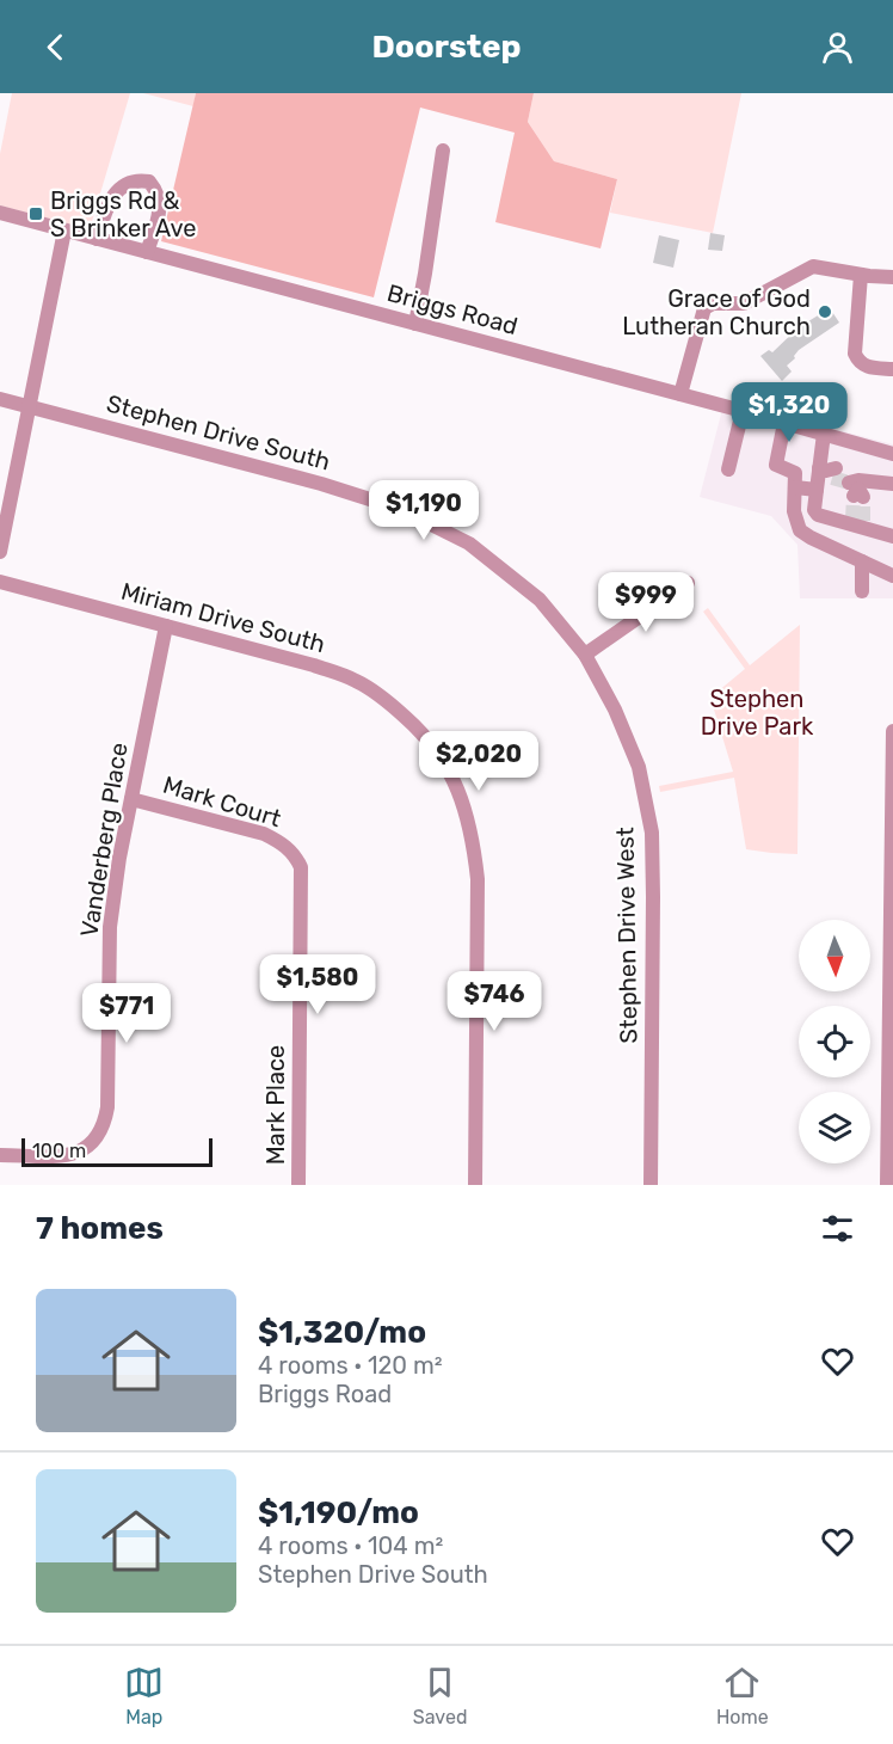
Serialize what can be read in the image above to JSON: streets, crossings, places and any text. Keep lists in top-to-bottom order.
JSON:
{
  "streets": {
    "street": [
      "Briggs Road",
      "Stephen Drive South",
      "Miriam Drive South",
      "Mark Court",
      "Vanderberg Place",
      "Stephen Drive West",
      "Mark Place"
    ]
  },
  "crossings": [
    ["Stephen Drive South", "Stephen Drive West"],
    ["Miriam Drive South", "Vanderberg Place"],
    ["Mark Court", "Vanderberg Place"],
    ["Mark Court", "Mark Place"]
  ],
  "parks": ["Stephen Drive Park"],
  "places": {
    "transit": ["Briggs Rd & S Brinker Ave"],
    "other": ["Grace of God Lutheran Church"]
  },
  "scale_bar": "100 m",
  "north": "bottom",
  "page": {
    "header": "Doorstep",
    "price": [
      "$1,320",
      "$1,190",
      "$999",
      "$2,020",
      "$1,580",
      "$746",
      "$771"
    ],
    "scale": "100 m",
    "heading": "7 homes",
    "list": [
      {
        "name": "$1,320/mo",
        "note": "4 rooms · 120 m² · Briggs Road"
      },
      {
        "name": "$1,190/mo",
        "note": "4 rooms · 104 m² · Stephen Drive South"
      }
    ],
    "tabs": ["Map", "Saved", "Home"]
  }
}
